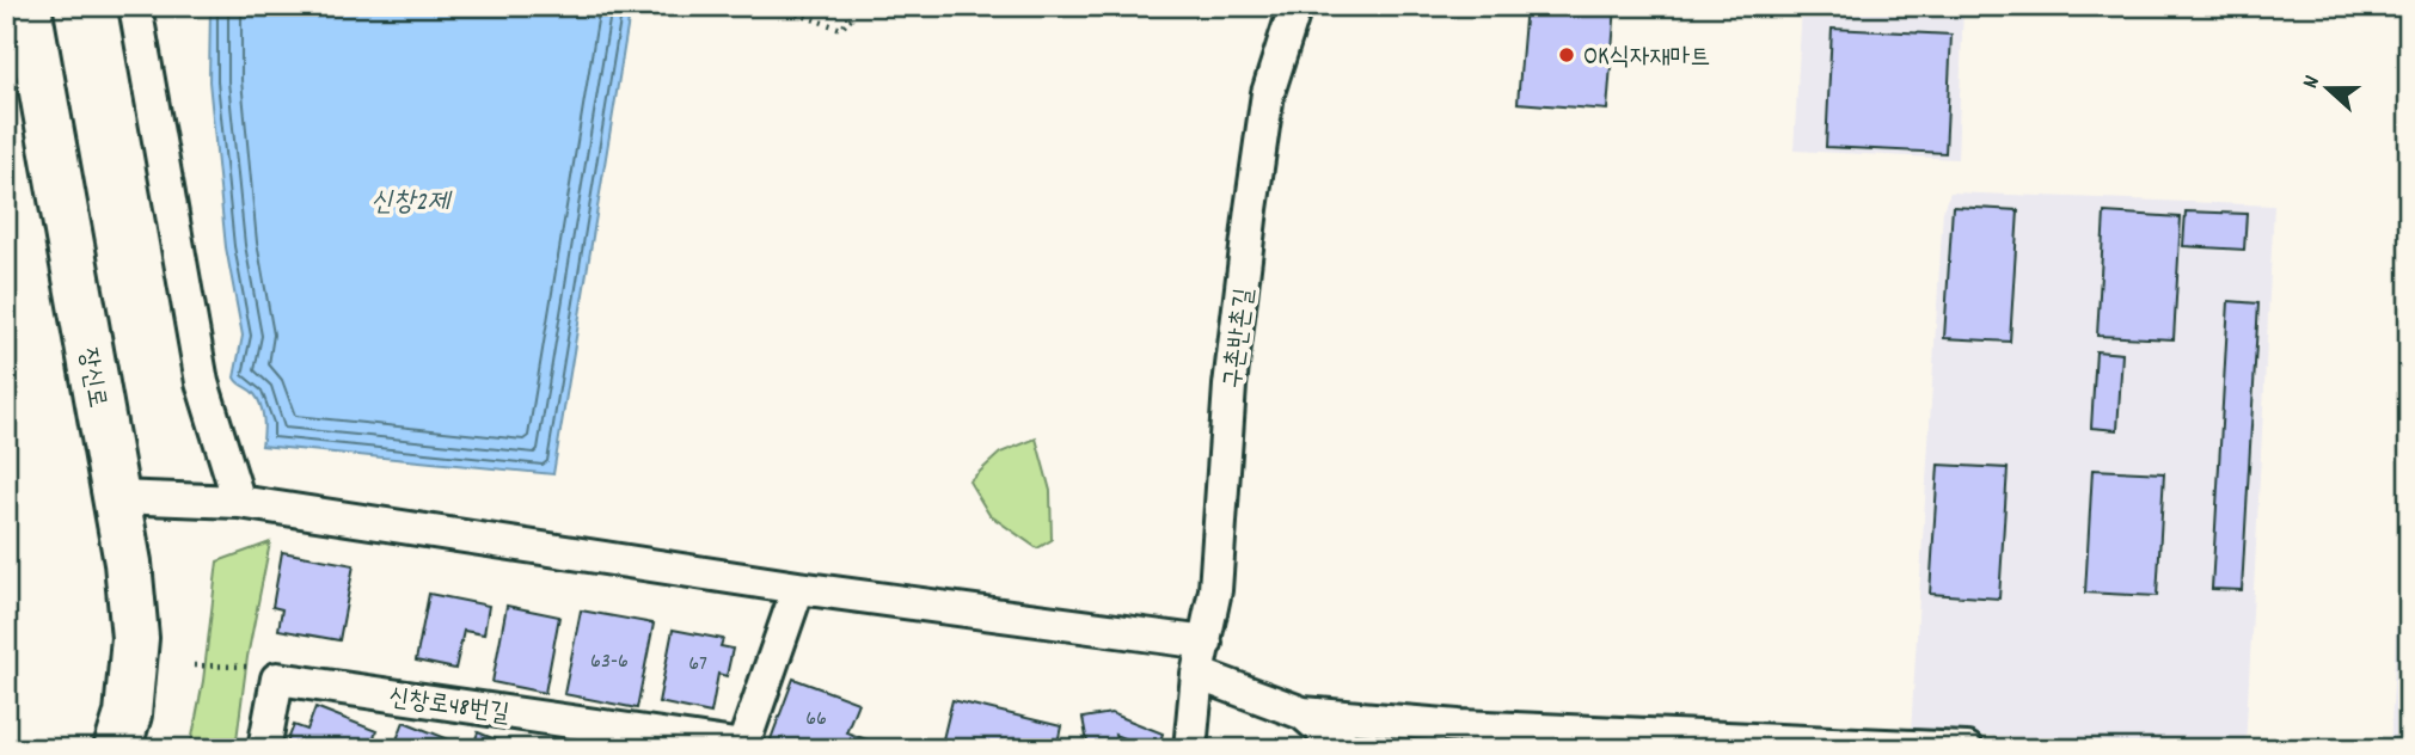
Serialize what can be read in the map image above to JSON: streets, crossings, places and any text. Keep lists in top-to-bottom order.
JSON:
{
  "streets": {
    "main road": ["장신로"],
    "street": ["구촌반촌길", "신창로48번길"]
  },
  "water": ["신창2제"],
  "places": ["OK식자재마트"],
  "house_numbers": ["63-6", "67", "66"],
  "north": "left"
}
